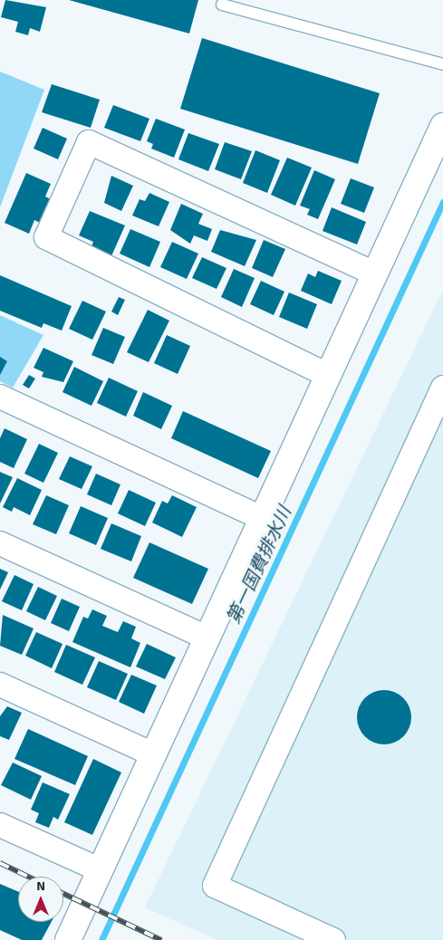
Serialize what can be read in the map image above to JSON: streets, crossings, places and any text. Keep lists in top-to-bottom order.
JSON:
{
  "water": ["第一国費排水川"],
  "north": "top"
}
